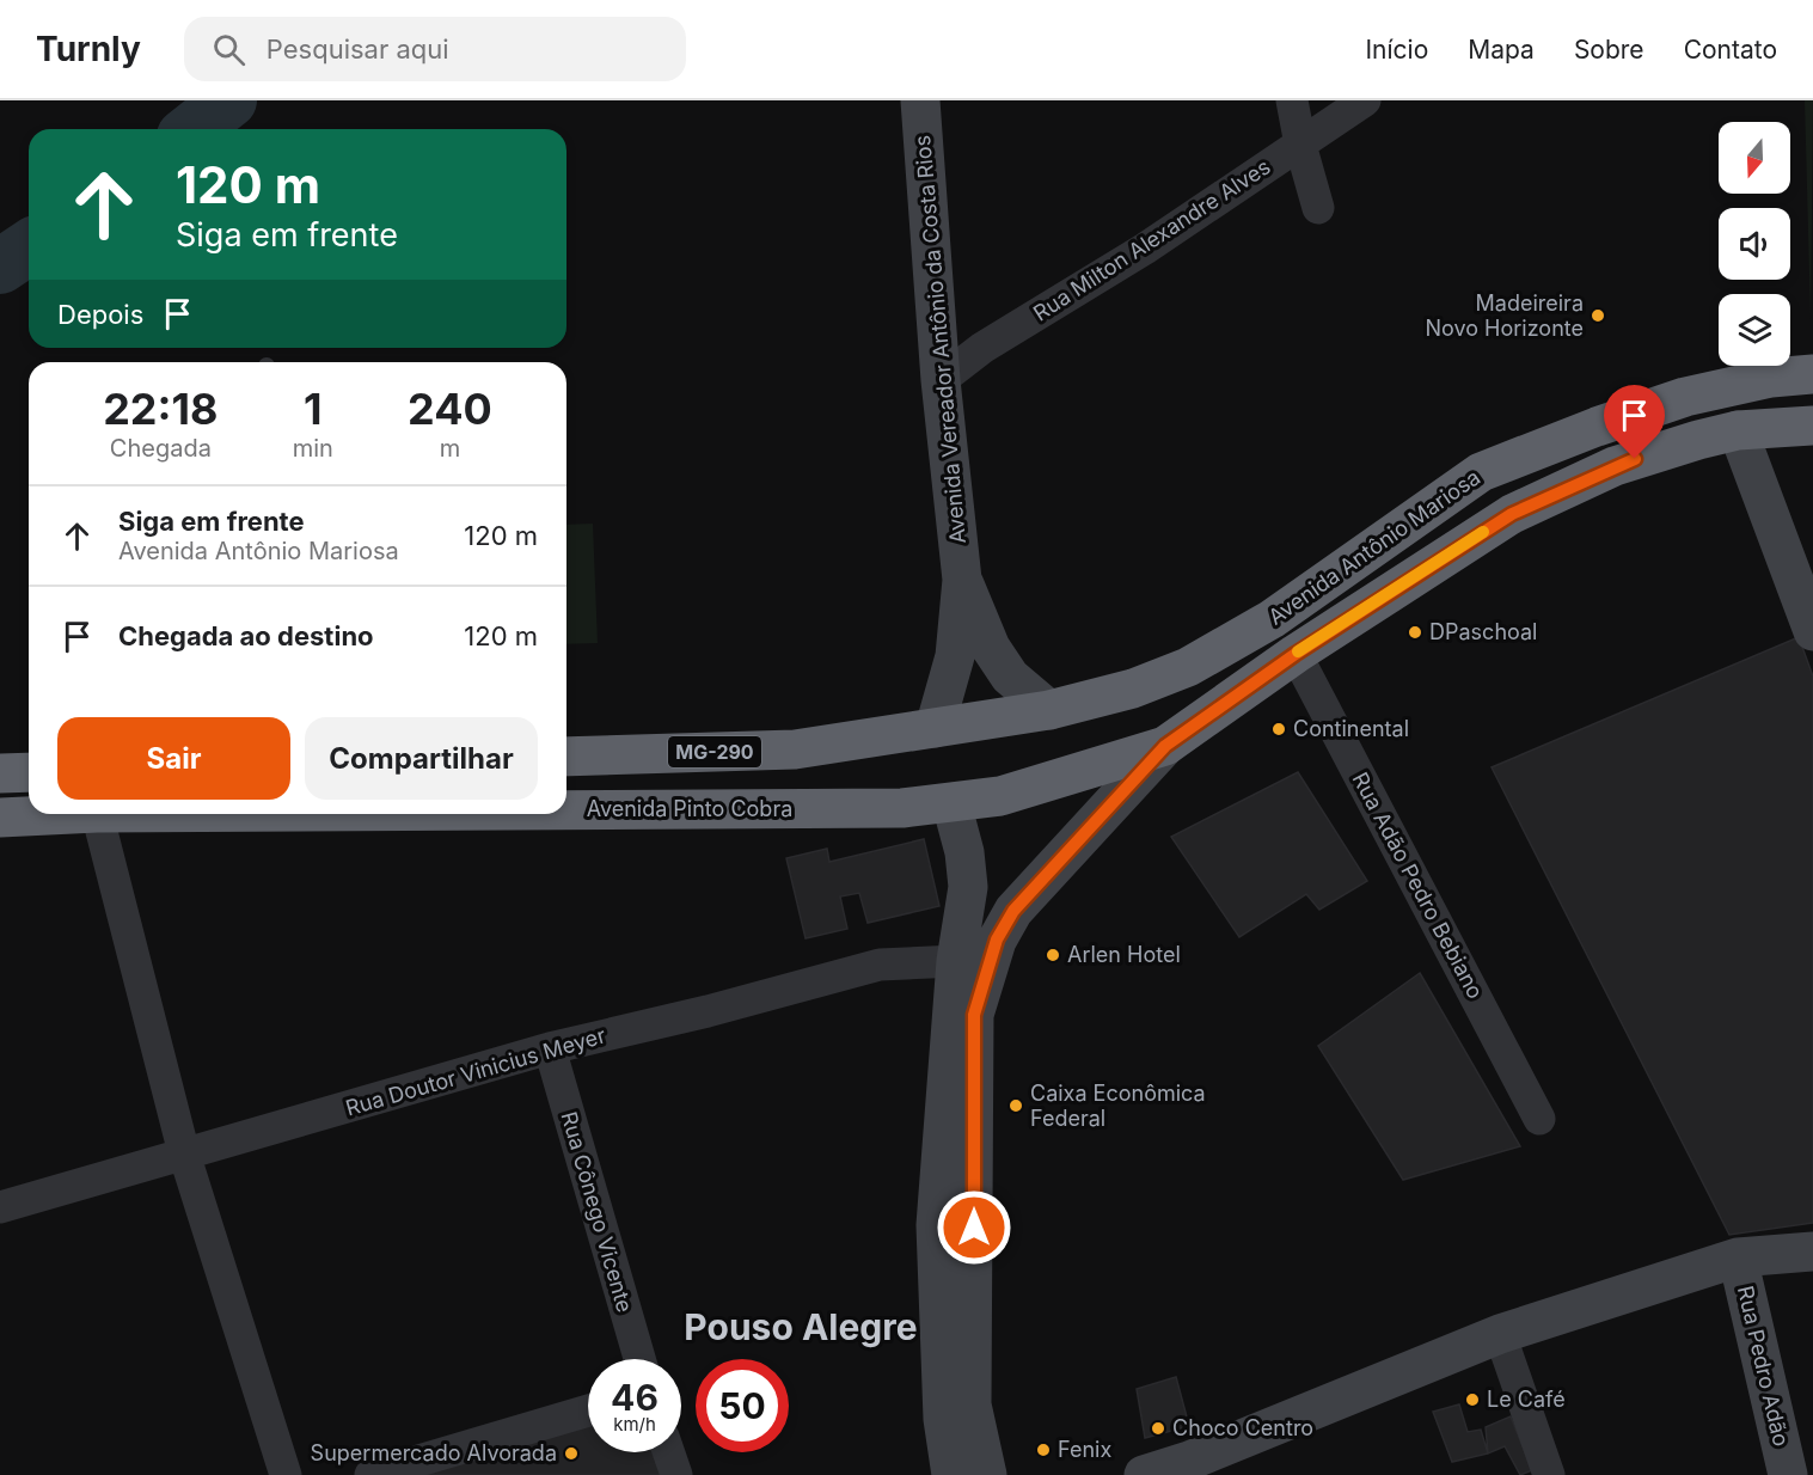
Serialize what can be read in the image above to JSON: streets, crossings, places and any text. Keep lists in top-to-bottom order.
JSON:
{
  "streets": {
    "highway": ["Avenida Antônio Mariosa", "MG-290", "Avenida Pinto Cobra"],
    "main road": ["Avenida Vereador Antônio da Costa Rios", "Rua Pedro Adão"],
    "street": [
      "Rua Milton Alexandre Alves",
      "Rua Adão Pedro Bebiano",
      "Rua Doutor Vinicius Meyer",
      "Rua Cônego Vicente"
    ]
  },
  "crossings": [
    ["Rua Milton Alexandre Alves", "Avenida Vereador Antônio da Costa Rios"],
    ["Avenida Vereador Antônio da Costa Rios", "Avenida Antônio Mariosa"],
    ["Avenida Vereador Antônio da Costa Rios", "MG-290"],
    ["Avenida Antônio Mariosa", "MG-290"],
    ["Avenida Antônio Mariosa", "Avenida Pinto Cobra"],
    ["Avenida Antônio Mariosa", "Rua Adão Pedro Bebiano"],
    ["Rua Doutor Vinicius Meyer", "Rua Cônego Vicente"]
  ],
  "districts": ["Pouso Alegre"],
  "places": [
    "Madeireira Novo Horizonte",
    "DPaschoal",
    "Continental",
    "Arlen Hotel",
    "Caixa Econômica Federal",
    "Le Café",
    "Choco Centro",
    "Fenix",
    "Supermercado Alvorada"
  ],
  "north": "bottom",
  "page": {
    "header": "Turnly",
    "search": "Pesquisar aqui",
    "nav": [
      "Início",
      "Mapa",
      "Sobre",
      "Contato"
    ],
    "turn": ["120 m", "Siga em frente"],
    "then": "Depois",
    "eta": [
      "22:18",
      "Chegada",
      "1",
      "min",
      "240",
      "m"
    ],
    "list": [
      {
        "name": "Siga em frente",
        "note": "Avenida Antônio Mariosa",
        "value": "120 m"
      },
      {
        "name": "Chegada ao destino",
        "value": "120 m"
      }
    ],
    "buttons": ["Sair", "Compartilhar"],
    "speed": "46 km/h",
    "limit": "50"
  }
}
